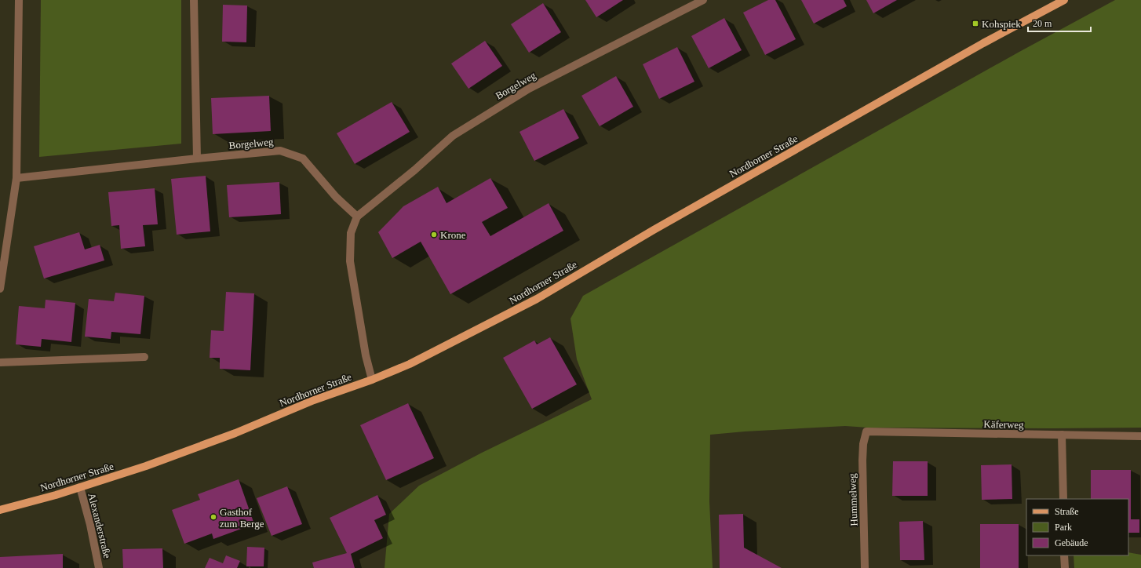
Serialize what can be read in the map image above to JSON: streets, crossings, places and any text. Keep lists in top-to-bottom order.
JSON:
{
  "streets": {
    "main road": ["Nordhorner Straße"],
    "street": [
      "Borgelweg",
      "Käferweg",
      "Hummelweg",
      "Alexanderstraße"
    ]
  },
  "crossings": [
    ["Nordhorner Straße", "Alexanderstraße"],
    ["Käferweg", "Hummelweg"]
  ],
  "places": {
    "transit": ["Kohspiek"],
    "other": ["Krone", "Gasthof zum Berge"]
  },
  "legend": ["Straße", "Park", "Gebäude"],
  "scale_bar": "20 m"
}
